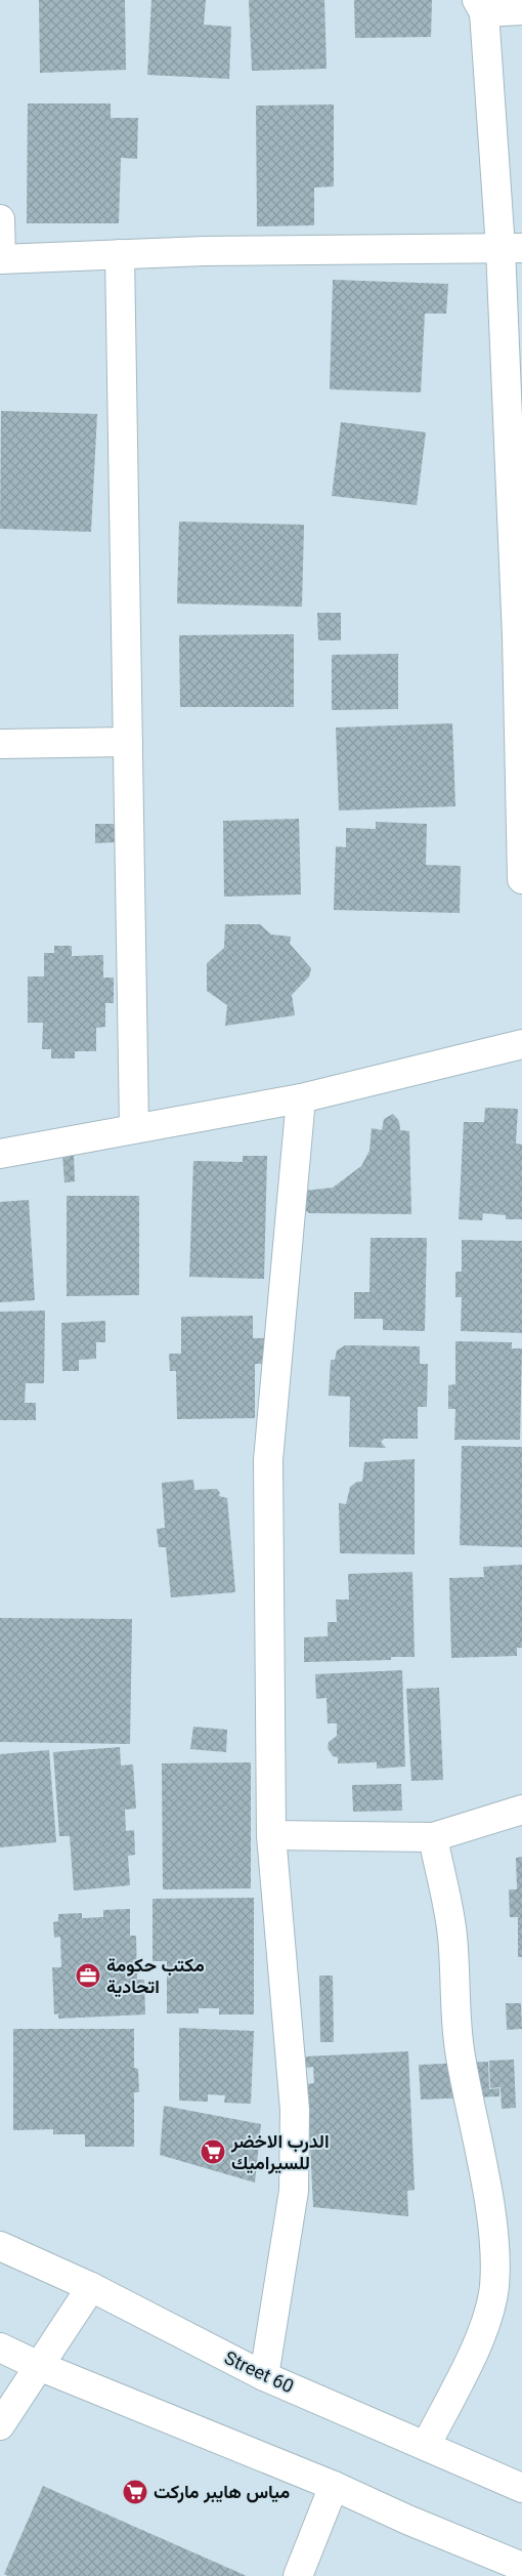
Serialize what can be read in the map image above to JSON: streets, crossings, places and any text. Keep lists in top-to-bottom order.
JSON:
{
  "streets": {
    "street": ["Street 60"]
  },
  "places": {
    "office": ["مكتب حكومة اتحادية"],
    "supermarket": ["الدرب الاخضر للسيراميك", "مياس هايبر ماركت"]
  }
}
